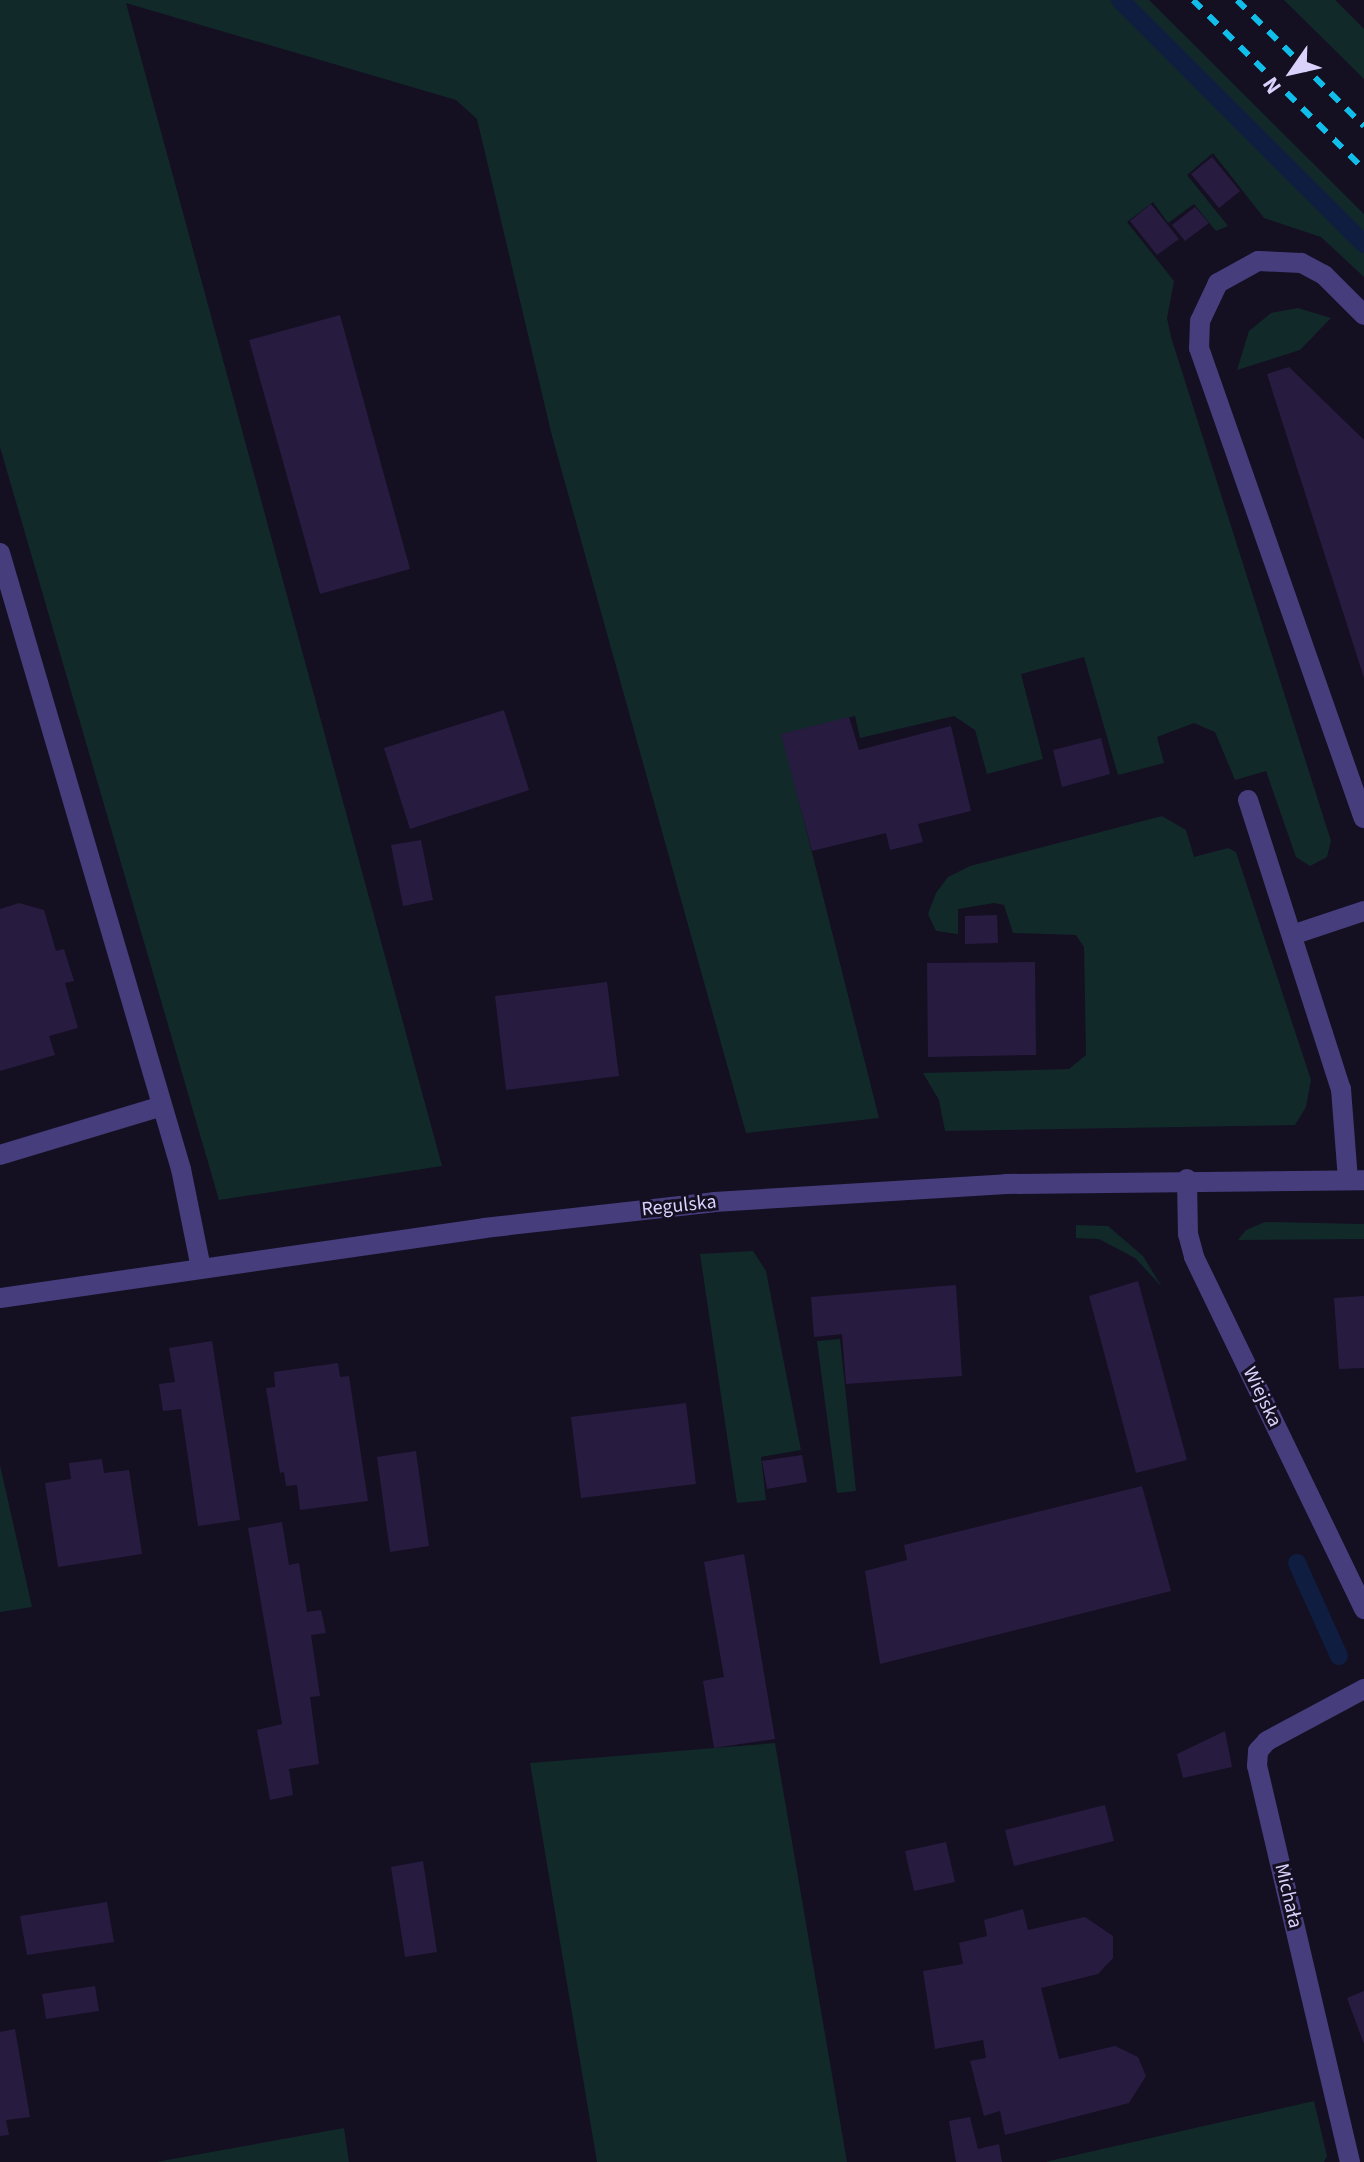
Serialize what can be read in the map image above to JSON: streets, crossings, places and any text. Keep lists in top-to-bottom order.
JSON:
{
  "streets": {
    "street": ["Regulska", "Wiejska", "Michała"]
  },
  "crossings": [
    ["Regulska", "Wiejska"]
  ],
  "north": "bottom left"
}
